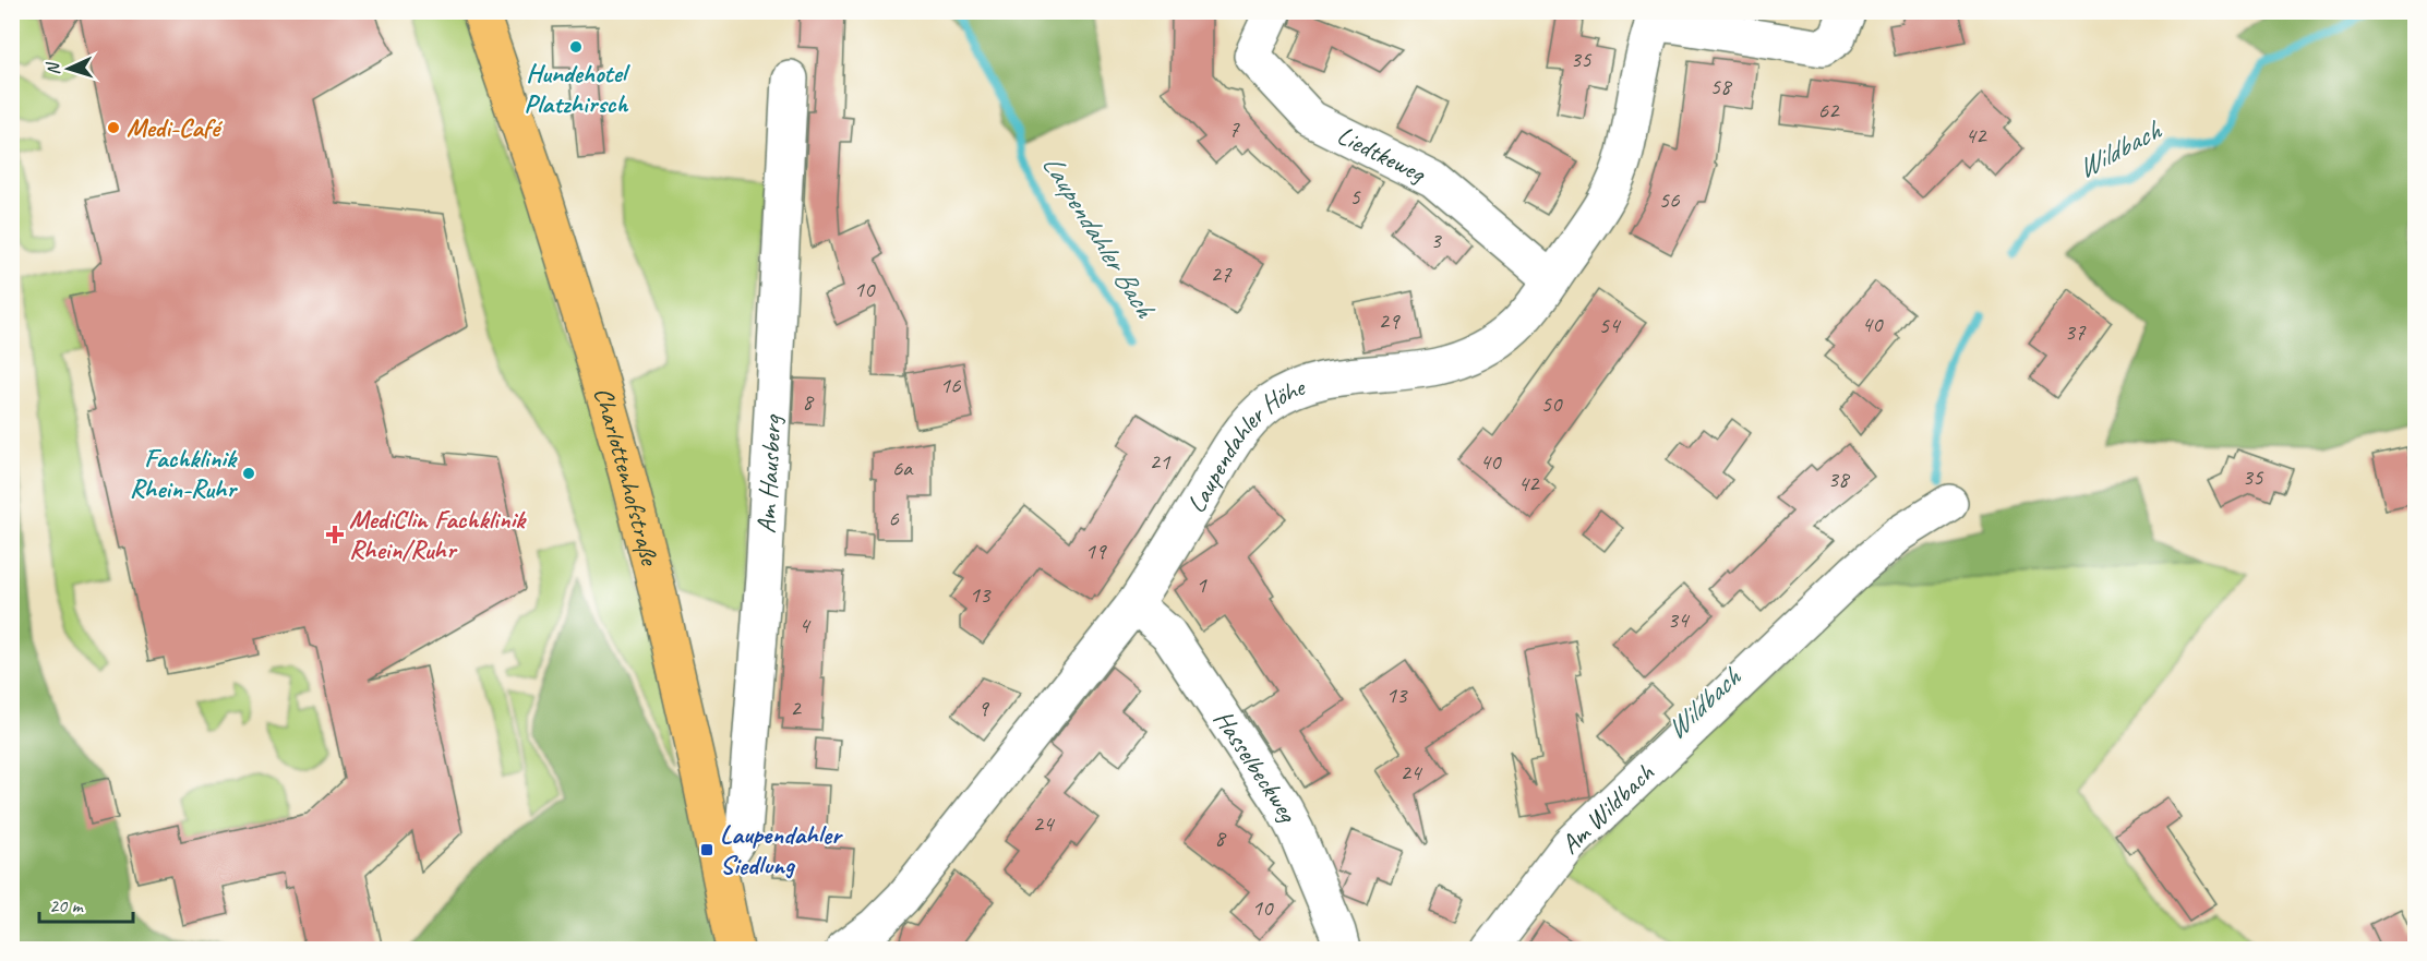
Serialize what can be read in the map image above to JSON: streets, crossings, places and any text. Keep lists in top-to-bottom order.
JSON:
{
  "streets": {
    "main road": ["Charlottenhofstraße"],
    "street": [
      "Liedtkeweg",
      "Laupendahler Höhe",
      "Am Hausberg",
      "Hasselbeckweg",
      "Am Wildbach"
    ]
  },
  "crossings": [
    ["Liedtkeweg", "Laupendahler Höhe"],
    ["Laupendahler Höhe", "Hasselbeckweg"],
    ["Am Hausberg", "Charlottenhofstraße"]
  ],
  "water": ["Wildbach", "Laupendahler Bach"],
  "places": {
    "other": ["Hundehotel Platzhirsch", "Medi-Café", "Fachklinik Rhein-Ruhr"],
    "health": ["MediClin Fachklinik Rhein/Ruhr"],
    "transit": ["Laupendahler Siedlung"]
  },
  "house_numbers": [
    "35",
    "58",
    "62",
    "7",
    "42",
    "5",
    "56",
    "3",
    "27",
    "10",
    "29",
    "40",
    "54",
    "37",
    "16",
    "8",
    "50",
    "21",
    "40",
    "6a",
    "35",
    "38",
    "42",
    "6",
    "19",
    "1",
    "13",
    "34",
    "4",
    "13",
    "2",
    "9",
    "24",
    "24",
    "8",
    "10"
  ],
  "scale_bar": "20 m",
  "north": "left"
}
